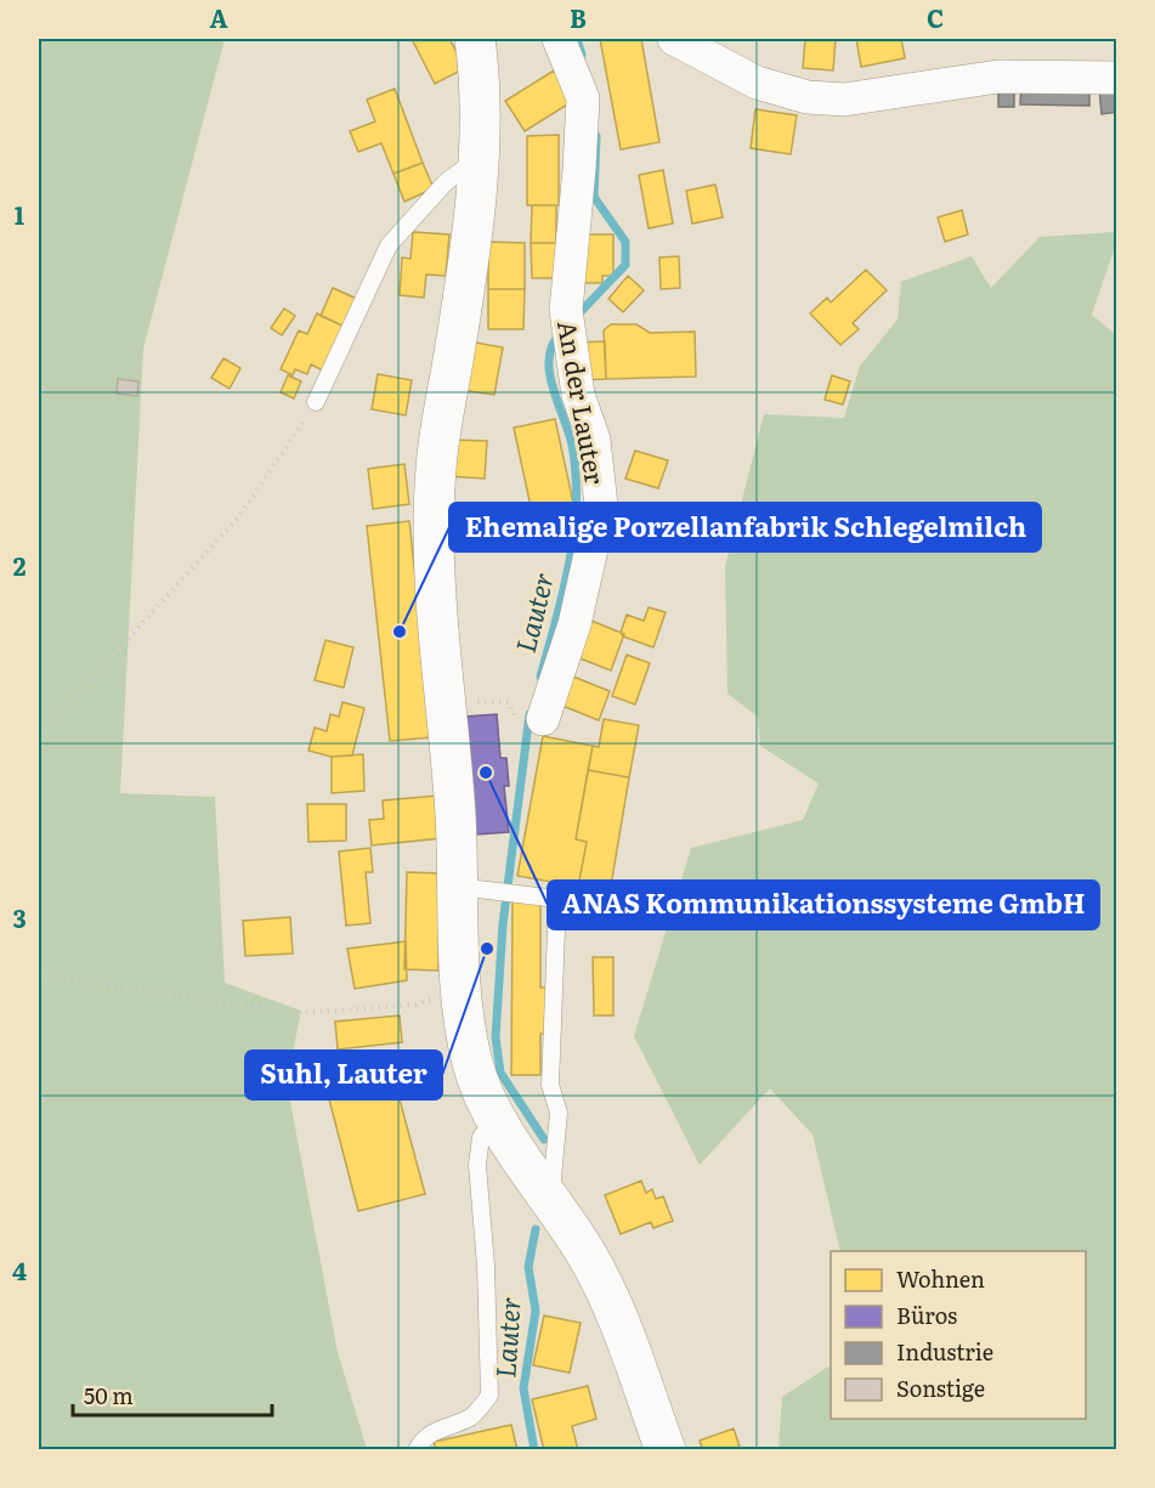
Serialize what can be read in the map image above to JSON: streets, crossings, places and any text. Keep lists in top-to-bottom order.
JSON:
{
  "streets": {
    "street": ["An der Lauter"]
  },
  "water": ["Lauter"],
  "places": ["Ehemalige Porzellanfabrik Schlegelmilch", "ANAS Kommunikationssysteme GmbH", "Suhl, Lauter"],
  "legend": [
    "Wohnen",
    "Büros",
    "Industrie",
    "Sonstige"
  ],
  "scale_bar": "50 m",
  "grid": {
    "columns": ["A", "B", "C"],
    "rows": [
      "1",
      "2",
      "3",
      "4"
    ]
  }
}
